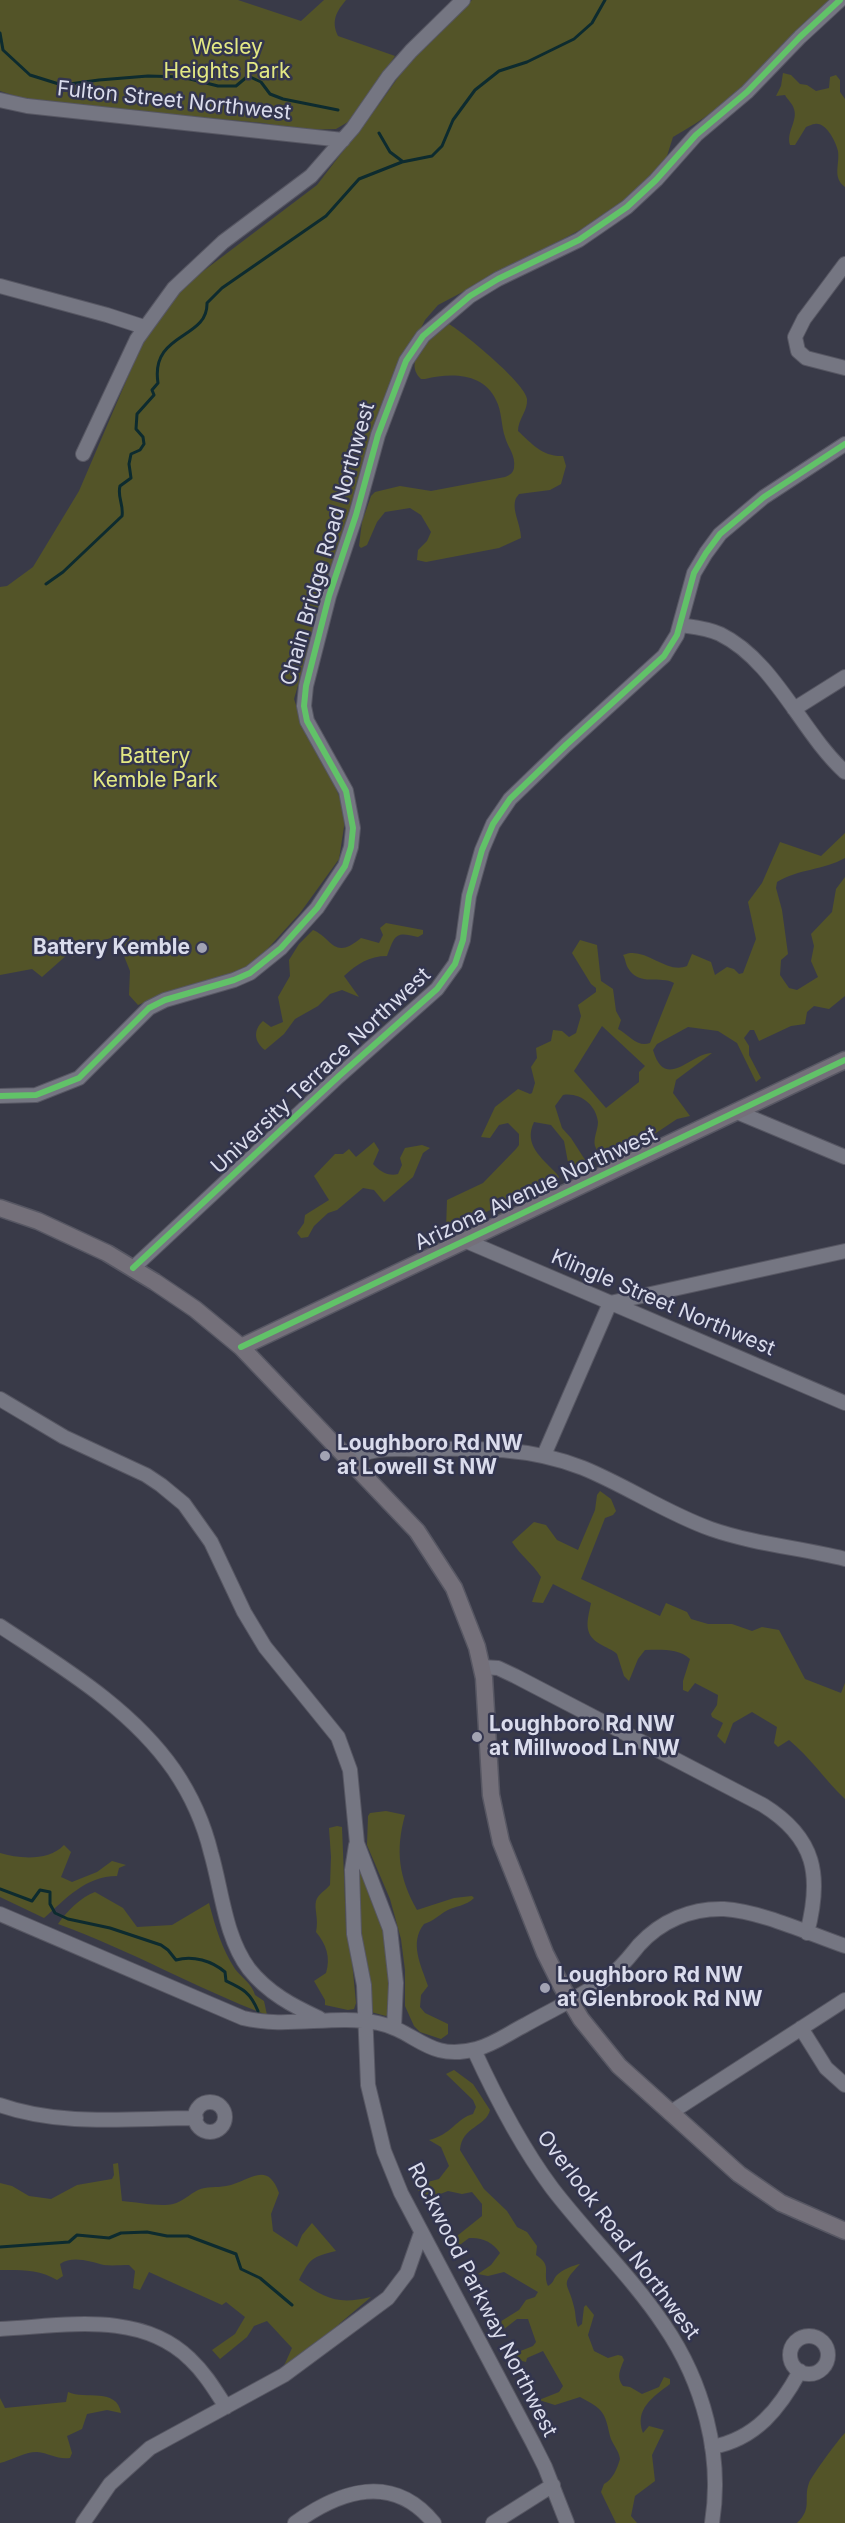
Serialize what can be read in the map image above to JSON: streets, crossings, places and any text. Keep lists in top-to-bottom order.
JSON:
{
  "streets": {
    "main road": ["Arizona Avenue Northwest"],
    "street": [
      "Fulton Street Northwest",
      "Chain Bridge Road Northwest",
      "University Terrace Northwest",
      "Klingle Street Northwest",
      "Overlook Road Northwest",
      "Rockwood Parkway Northwest"
    ]
  },
  "crossings": [
    ["Arizona Avenue Northwest", "Klingle Street Northwest"]
  ],
  "parks": ["Wesley Heights Park", "Battery Kemble Park"],
  "places": [
    "Battery Kemble",
    "Loughboro Rd NW at Lowell St NW",
    "Loughboro Rd NW at Millwood Ln NW",
    "Loughboro Rd NW at Glenbrook Rd NW"
  ]
}
